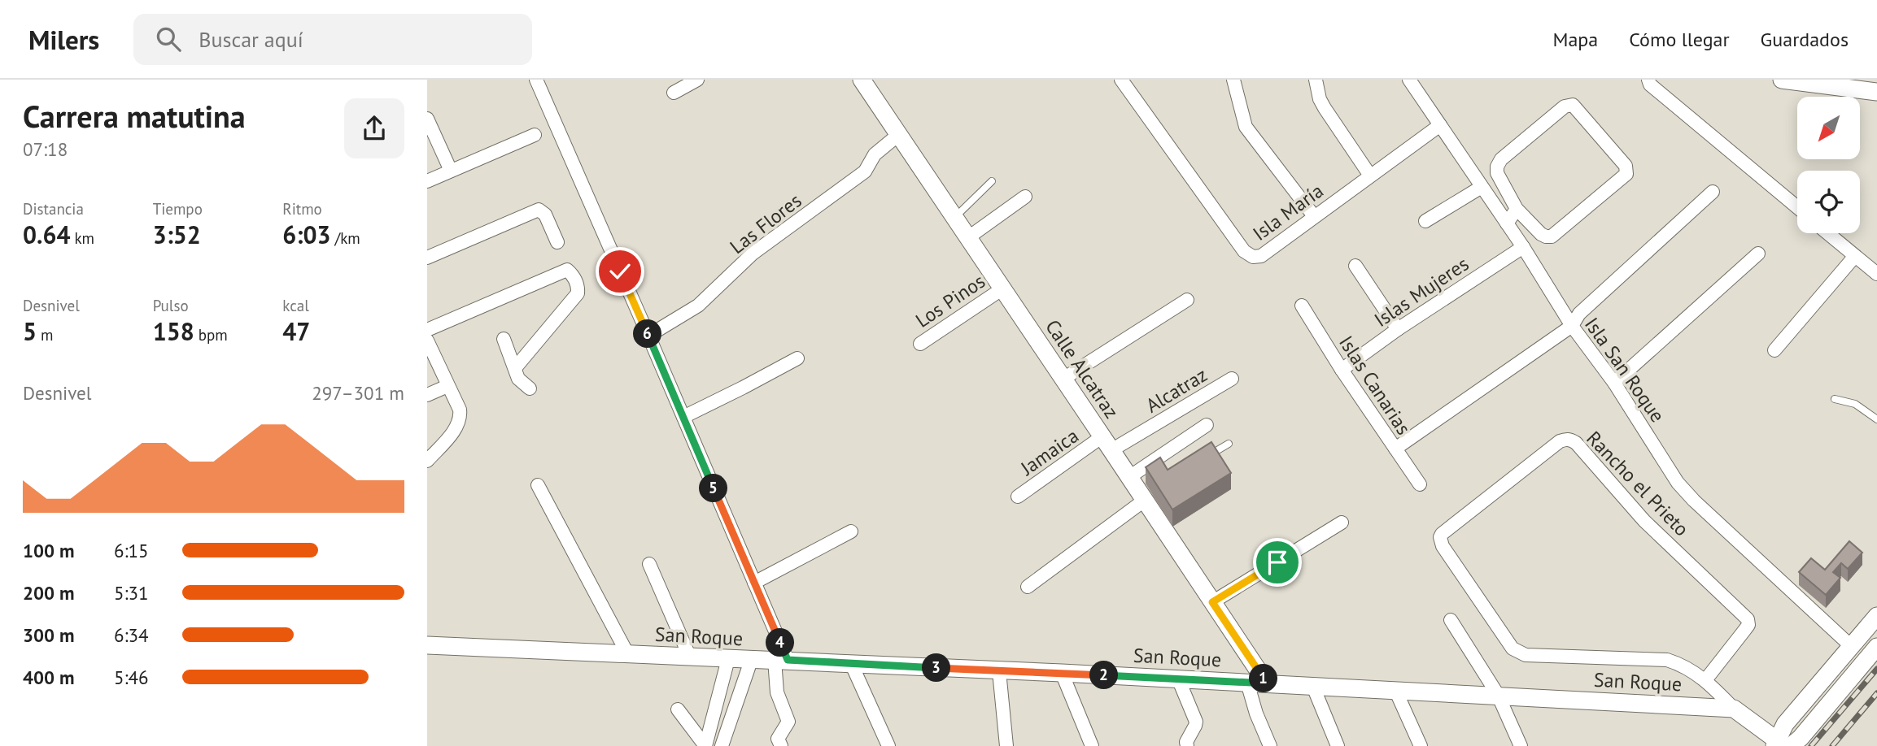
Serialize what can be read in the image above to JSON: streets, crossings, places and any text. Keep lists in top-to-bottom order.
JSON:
{
  "streets": {
    "main road": ["Calle Alcatraz", "San Roque"],
    "street": [
      "Isla María",
      "Las Flores",
      "Islas Mujeres",
      "Los Pinos",
      "Isla San Roque",
      "Islas Canarias",
      "Alcatraz",
      "Jamaica",
      "Rancho el Prieto"
    ]
  },
  "crossings": [
    ["Isla María", "Isla San Roque"],
    ["Las Flores", "Calle Alcatraz"],
    ["Islas Mujeres", "Isla San Roque"],
    ["Islas Mujeres", "Islas Canarias"],
    ["Los Pinos", "Calle Alcatraz"],
    ["Calle Alcatraz", "Alcatraz"],
    ["Calle Alcatraz", "Jamaica"],
    ["Calle Alcatraz", "San Roque"],
    ["Alcatraz", "Jamaica"]
  ],
  "north": "bottom left",
  "page": {
    "header": "Milers",
    "search": "Buscar aquí",
    "nav": ["Mapa", "Cómo llegar", "Guardados"],
    "heading": ["Carrera matutina", "07:18"],
    "stats": [
      ["Distancia", "0.64 km"],
      ["Tiempo", "3:52"],
      ["Ritmo", "6:03 /km"],
      ["Desnivel", "5 m"],
      ["Pulso", "158 bpm"],
      ["kcal", "47"]
    ],
    "pins": [
      "6",
      "5",
      "4",
      "3",
      "2",
      "1"
    ],
    "chart": ["Desnivel", "297–301 m"],
    "list": [
      {
        "name": "100 m",
        "note": "6:15"
      },
      {
        "name": "200 m",
        "note": "5:31"
      },
      {
        "name": "300 m",
        "note": "6:34"
      },
      {
        "name": "400 m",
        "note": "5:46"
      }
    ]
  }
}
